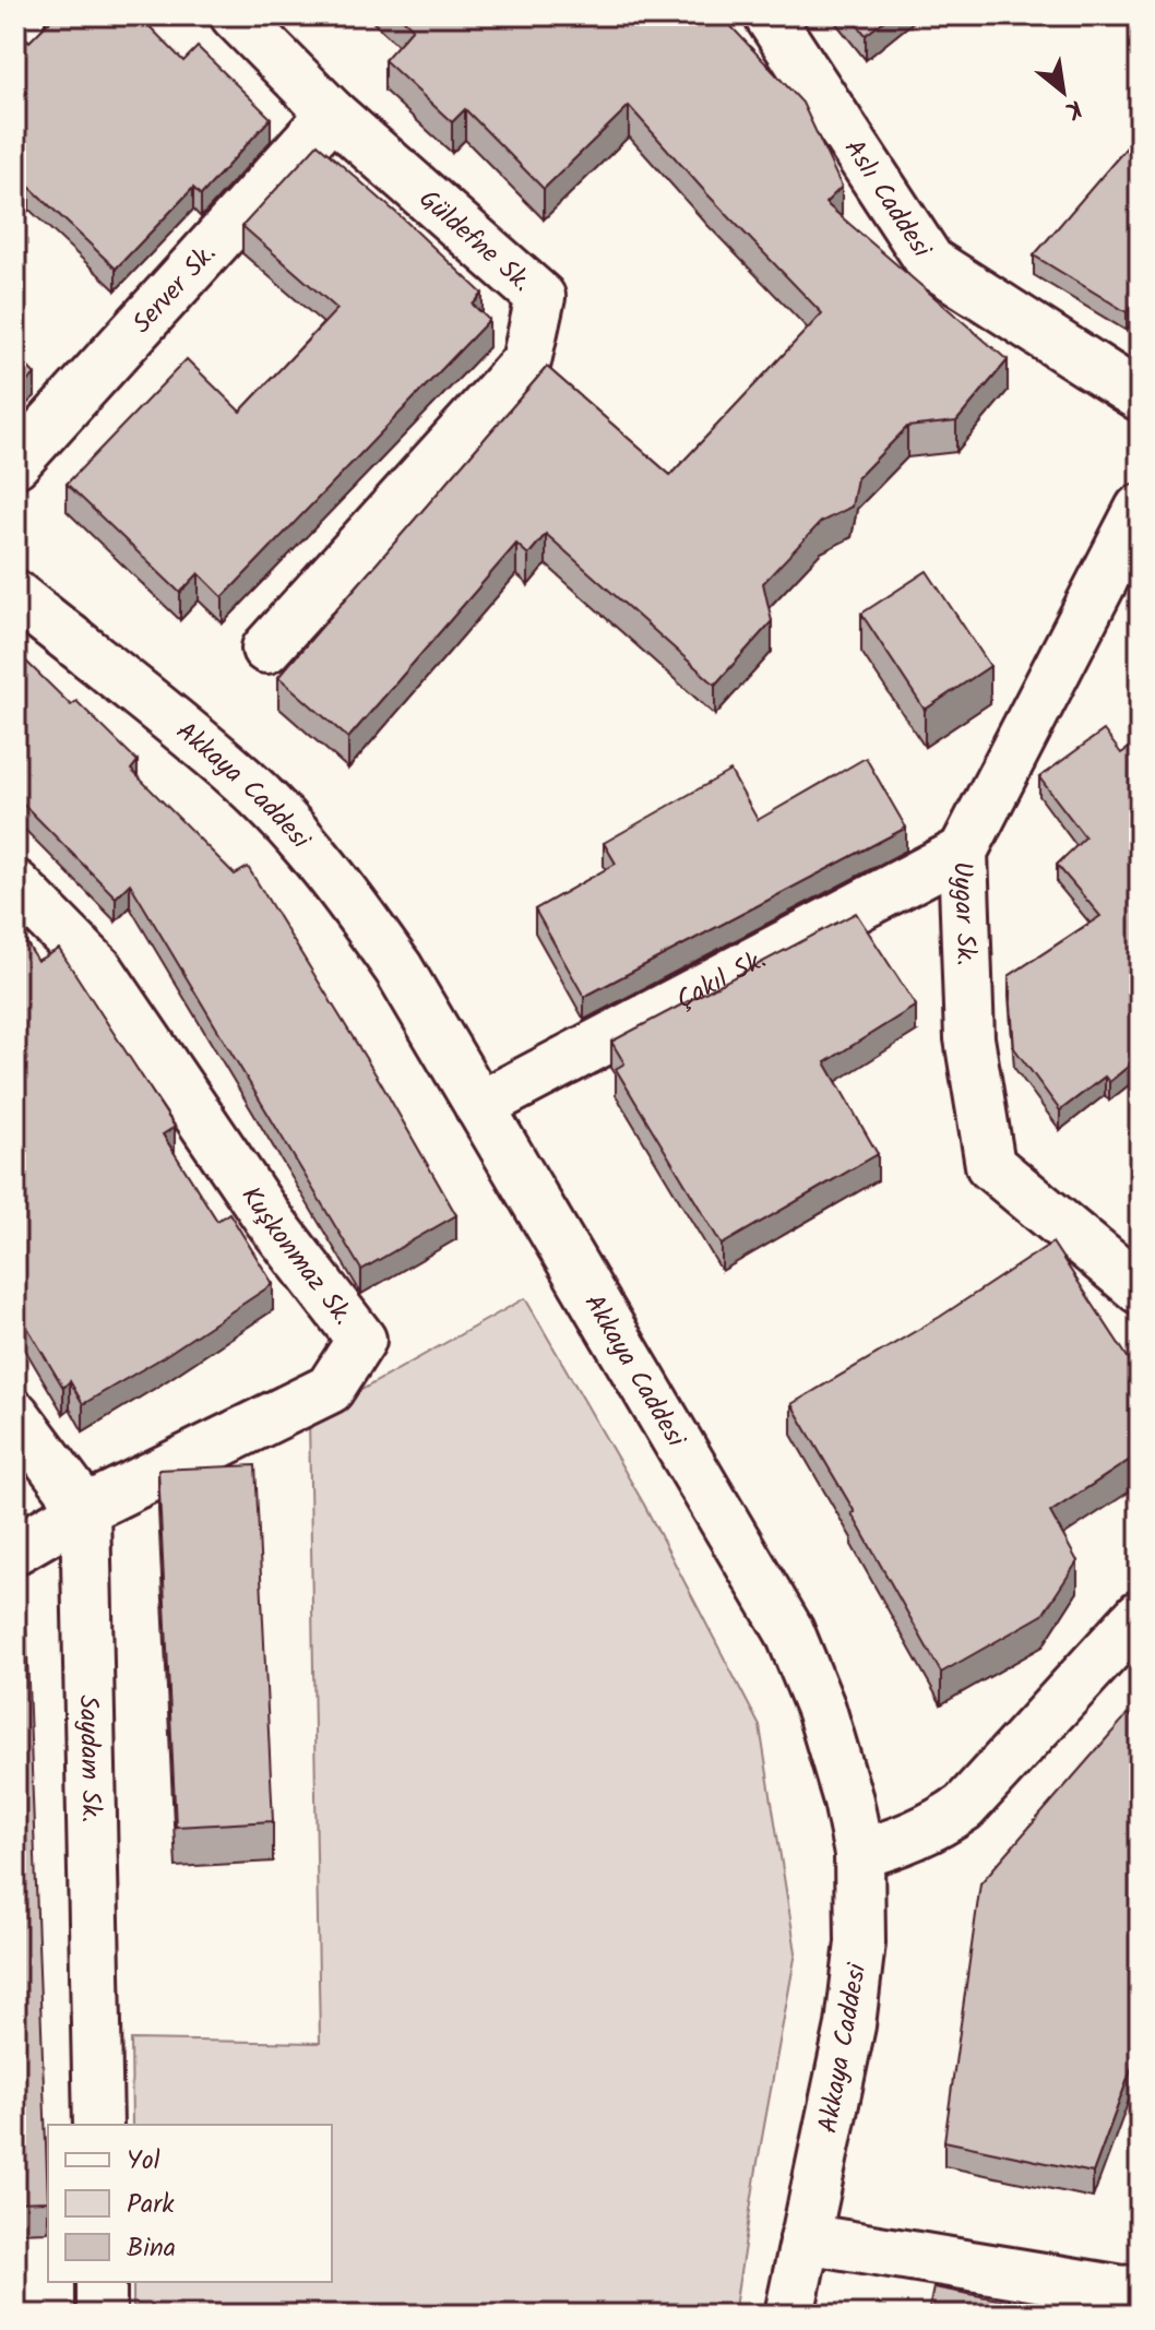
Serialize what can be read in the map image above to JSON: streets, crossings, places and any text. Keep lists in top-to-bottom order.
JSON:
{
  "streets": {
    "street": [
      "Aslı Caddesi",
      "Güldefne Sk.",
      "Server Sk.",
      "Akkaya Caddesi",
      "Uygar Sk.",
      "Çakıl Sk.",
      "Kuşkonmaz Sk.",
      "Saydam Sk."
    ]
  },
  "crossings": [
    ["Güldefne Sk.", "Server Sk."],
    ["Akkaya Caddesi", "Çakıl Sk."],
    ["Uygar Sk.", "Çakıl Sk."],
    ["Kuşkonmaz Sk.", "Saydam Sk."]
  ],
  "legend": ["Yol", "Park", "Bina"],
  "north": "bottom right"
}
